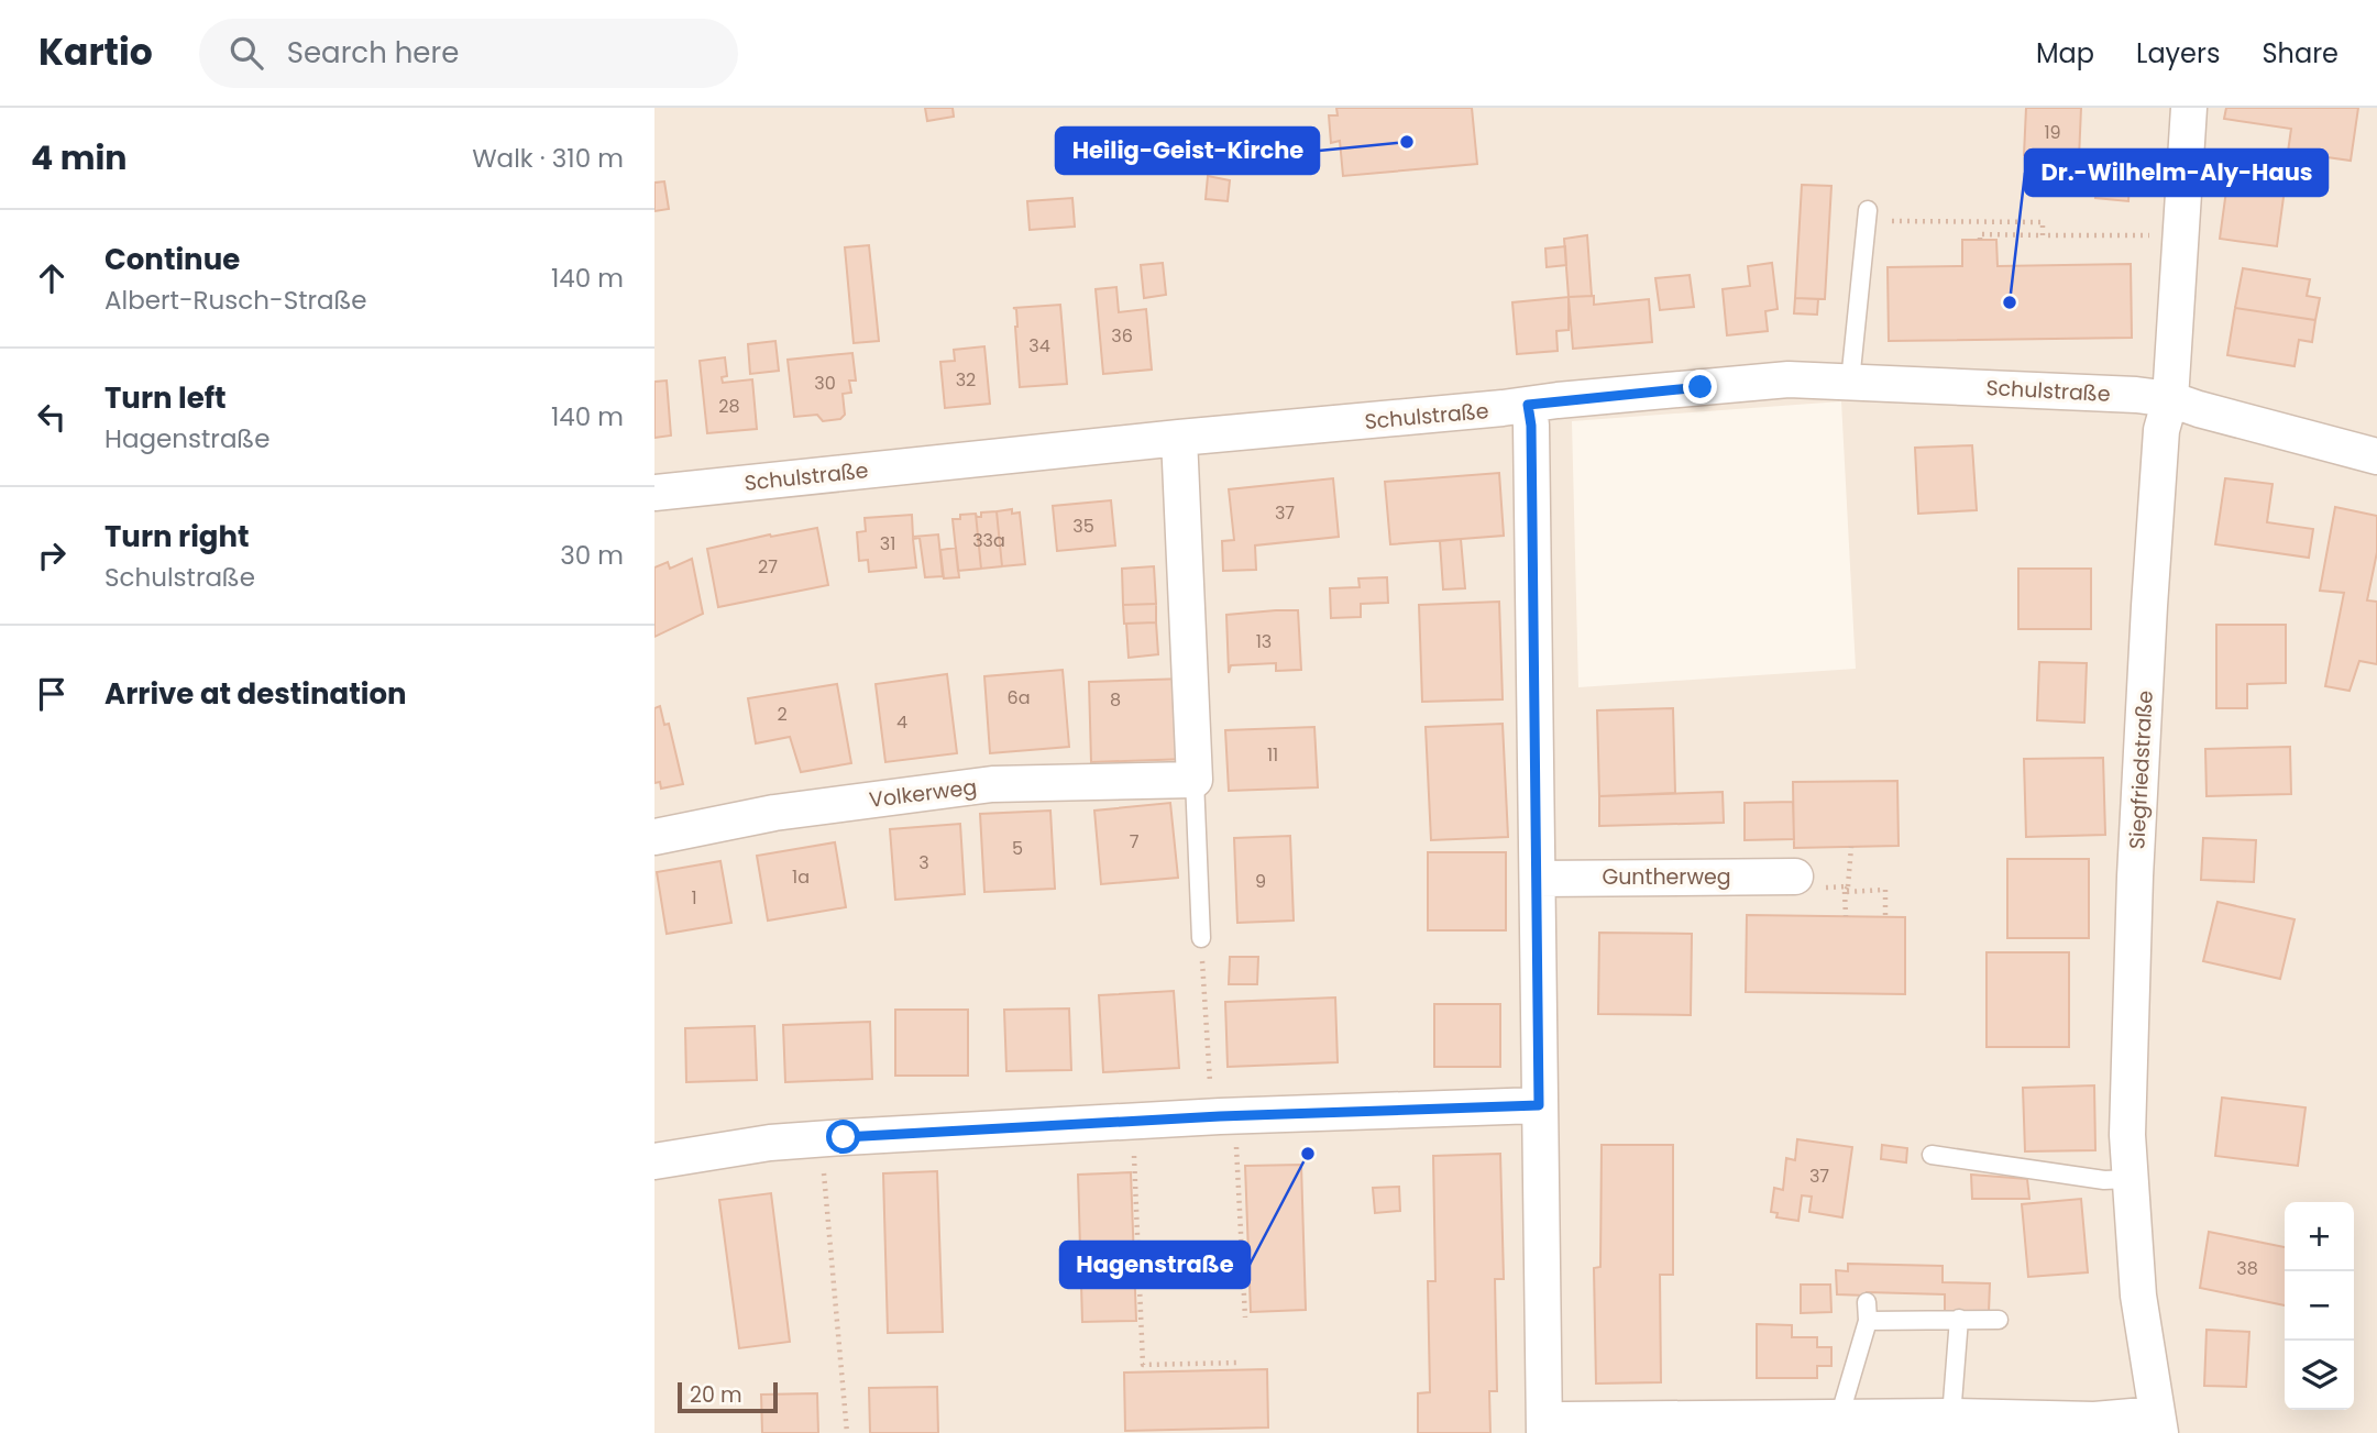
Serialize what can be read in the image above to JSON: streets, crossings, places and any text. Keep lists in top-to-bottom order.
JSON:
{
  "streets": {
    "street": [
      "Schulstraße",
      "Siegfriedstraße",
      "Volkerweg",
      "Guntherweg"
    ]
  },
  "crossings": [
    ["Schulstraße", "Siegfriedstraße"]
  ],
  "places": ["Heilig-Geist-Kirche", "Dr.-Wilhelm-Aly-Haus", "Hagenstraße"],
  "house_numbers": [
    "19",
    "36",
    "34",
    "32",
    "30",
    "28",
    "37",
    "35",
    "33a",
    "31",
    "27",
    "13",
    "6a",
    "8",
    "2",
    "4",
    "11",
    "7",
    "5",
    "3",
    "1a",
    "9",
    "1",
    "37",
    "38"
  ],
  "scale_bar": "20 m",
  "page": {
    "header": "Kartio",
    "search": "Search here",
    "nav": ["Map", "Layers", "Share"],
    "heading": ["4 min", "Walk · 310 m"],
    "list": [
      ["Continue", "Albert-Rusch-Straße", "140 m"],
      ["Turn left", "Hagenstraße", "140 m"],
      ["Turn right", "Schulstraße", "30 m"],
      "Arrive at destination"
    ],
    "map_buttons": ["+", "−"],
    "scale": "20 m"
  }
}
